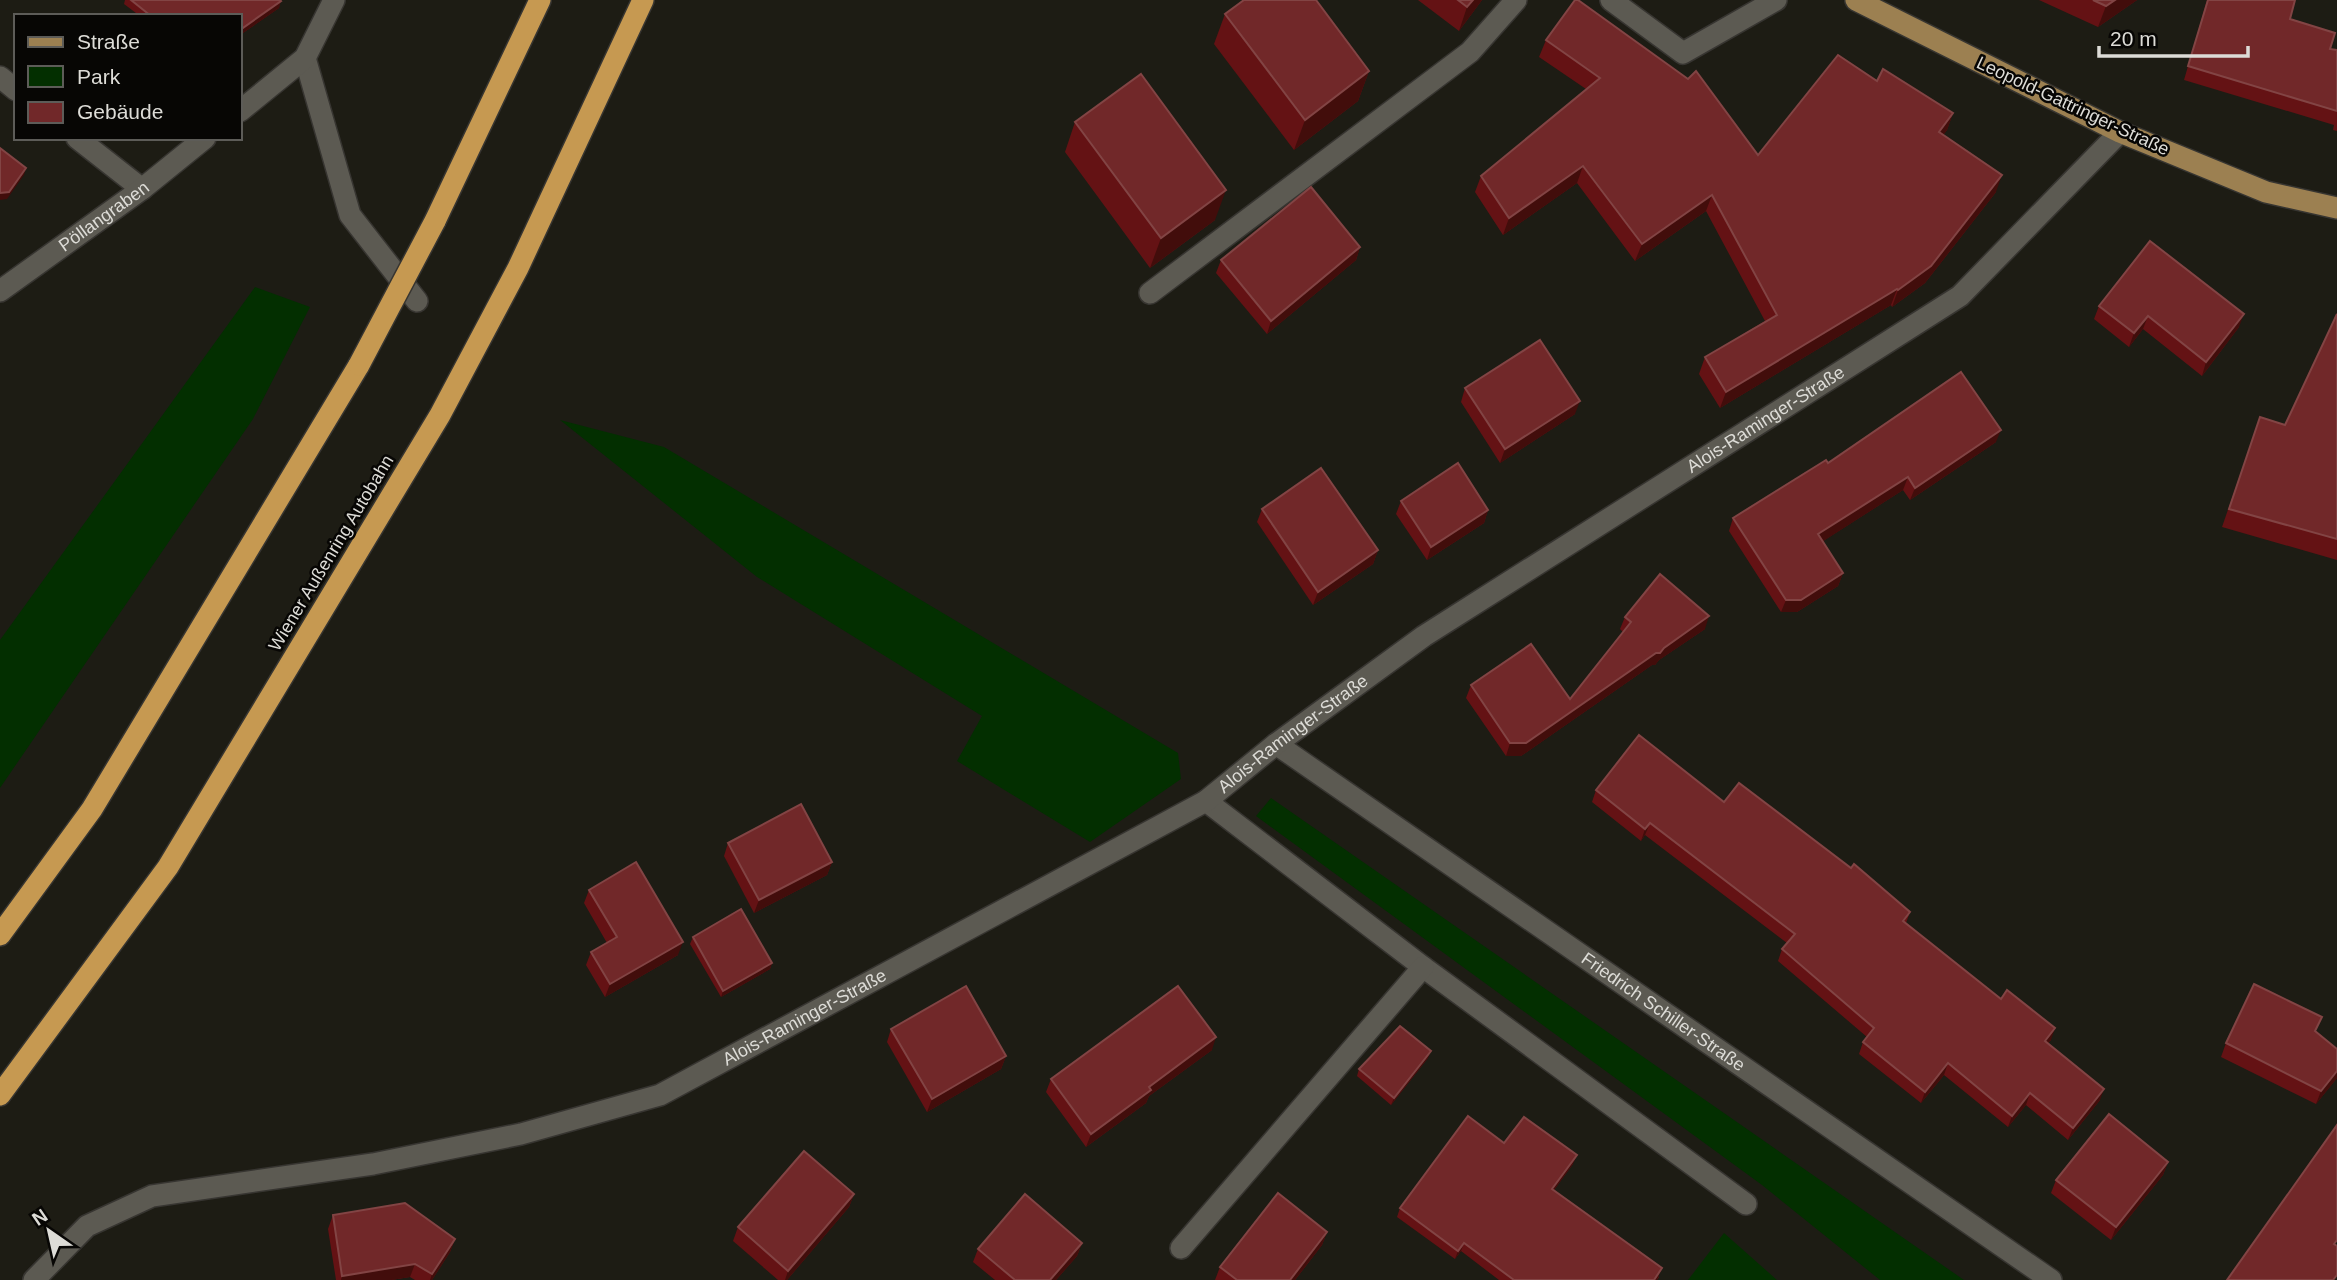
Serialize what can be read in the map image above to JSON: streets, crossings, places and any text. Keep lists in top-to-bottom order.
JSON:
{
  "streets": {
    "highway": ["Wiener Außenring Autobahn"],
    "main road": ["Leopold-Gattringer-Straße"],
    "street": ["Pöllangraben", "Alois-Raminger-Straße", "Friedrich Schiller-Straße"]
  },
  "crossings": [
    ["Leopold-Gattringer-Straße", "Alois-Raminger-Straße"],
    ["Alois-Raminger-Straße", "Friedrich Schiller-Straße"]
  ],
  "legend": ["Straße", "Park", "Gebäude"],
  "scale_bar": "20 m",
  "north": "top left"
}
